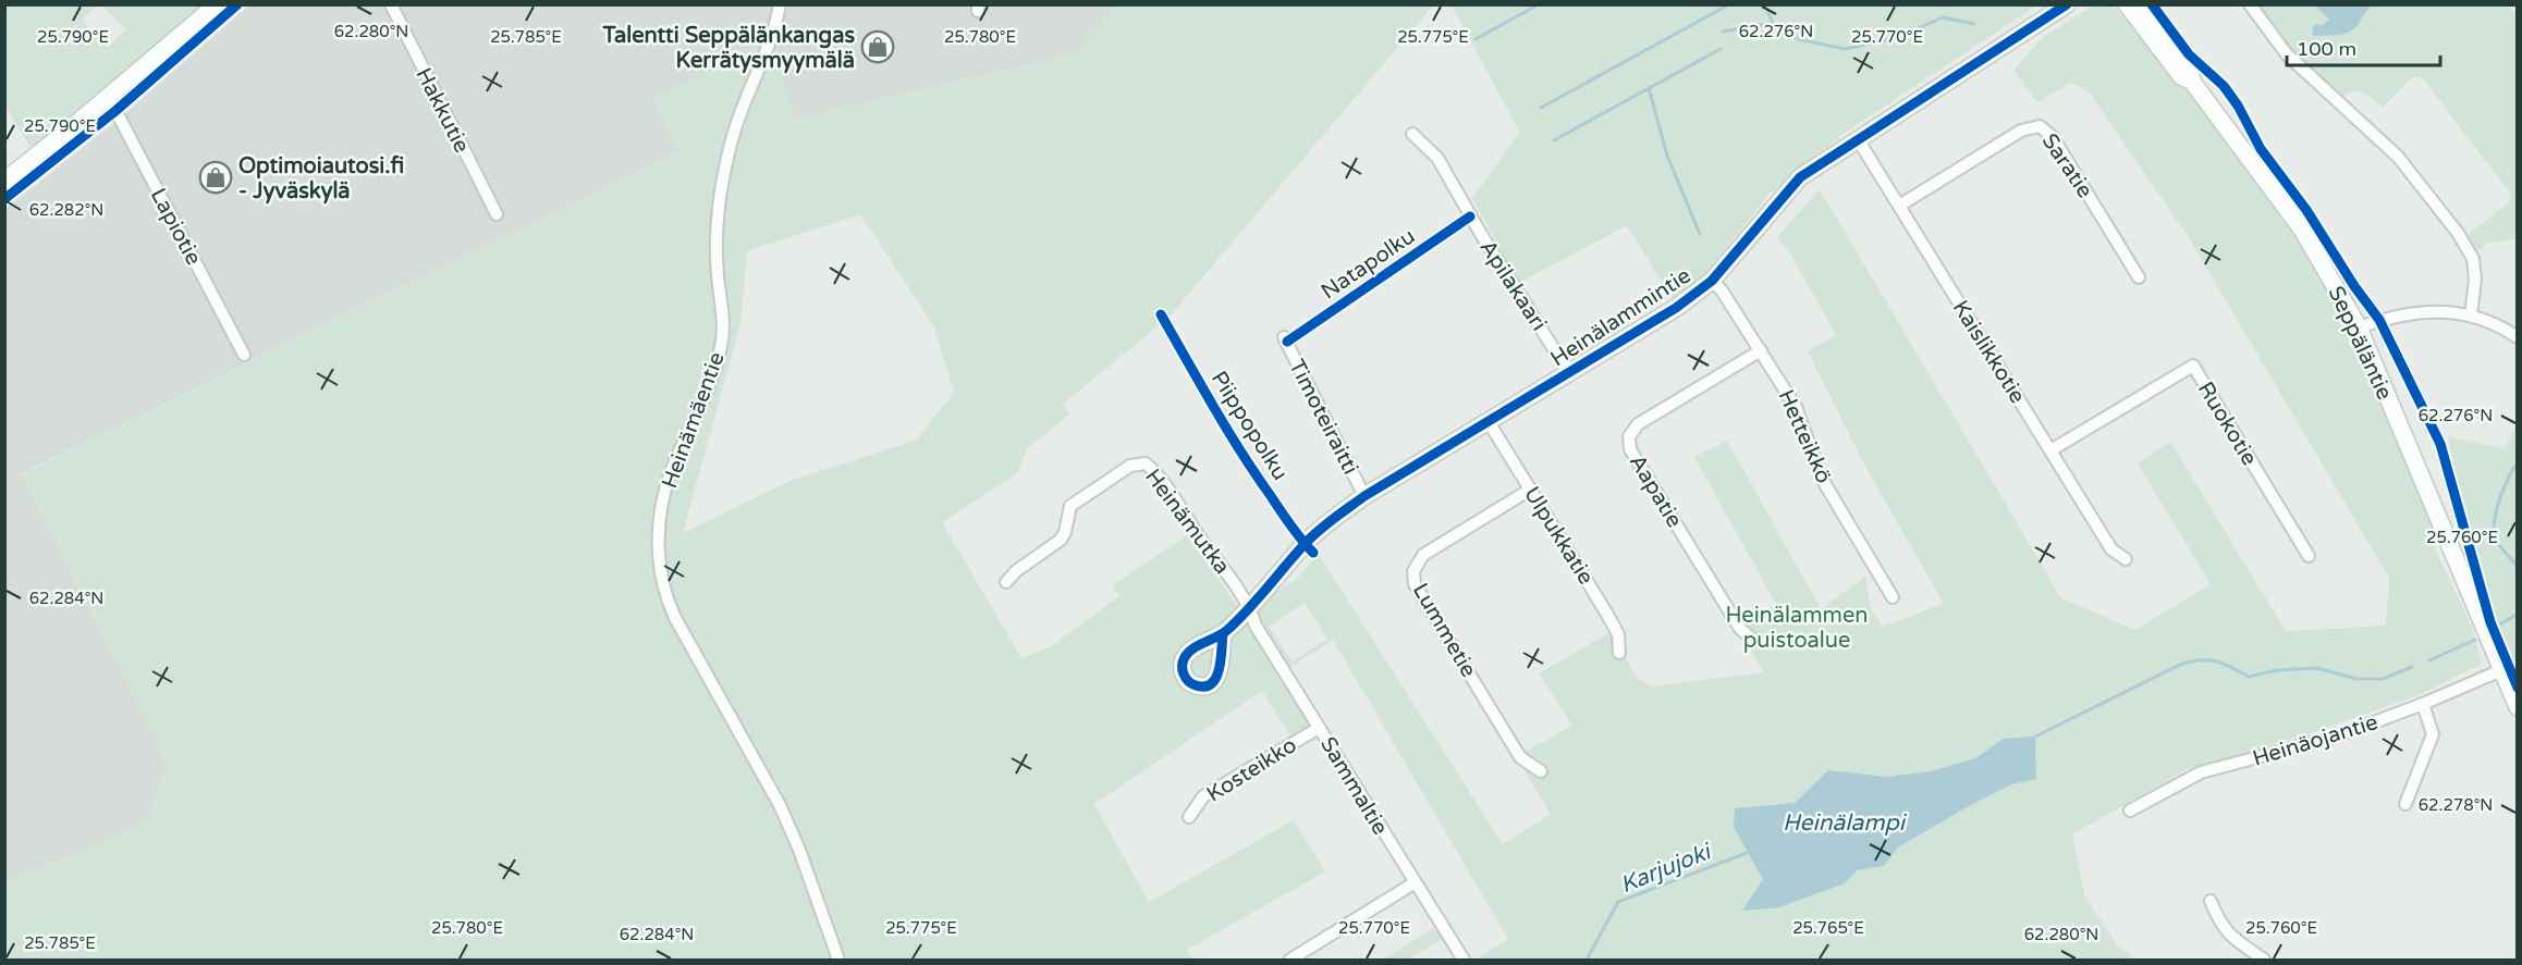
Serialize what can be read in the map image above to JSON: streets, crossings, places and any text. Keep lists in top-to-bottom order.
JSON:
{
  "streets": {
    "street": [
      "Hakkutie",
      "Saratie",
      "Lapiotie",
      "Apilakaari",
      "Heinälammintie",
      "Seppäläntie",
      "Kaislikkotie",
      "Timoteiraitti",
      "Heinämäentie",
      "Ruokotie",
      "Hetteikkö",
      "Aapatie",
      "Heinämutka",
      "Ulpukkatie",
      "Lummetie",
      "Heinäojantie",
      "Kosteikko",
      "Sammaltie"
    ],
    "cycle path": ["Natapolku", "Piippopolku"]
  },
  "crossings": [
    ["Saratie", "Kaislikkotie"],
    ["Apilakaari", "Heinälammintie"],
    ["Heinälammintie", "Kaislikkotie"],
    ["Heinälammintie", "Timoteiraitti"],
    ["Heinälammintie", "Hetteikkö"],
    ["Heinälammintie", "Heinämutka"],
    ["Heinälammintie", "Ulpukkatie"],
    ["Heinälammintie", "Sammaltie"],
    ["Seppäläntie", "Heinäojantie"],
    ["Kaislikkotie", "Ruokotie"],
    ["Hetteikkö", "Aapatie"],
    ["Heinämutka", "Sammaltie"],
    ["Ulpukkatie", "Lummetie"],
    ["Kosteikko", "Sammaltie"]
  ],
  "water": ["Heinälampi", "Karjujoki"],
  "parks": ["Heinälammen puistoalue"],
  "places": {
    "shop": ["Talentti Seppälänkangas Kerrätysmyymälä", "Optimoiautosi.fi - Jyväskylä"]
  },
  "scale_bar": "100 m",
  "coordinates": [
    "62.280°N",
    "62.276°N",
    "25.790°E",
    "25.785°E",
    "25.780°E",
    "25.775°E",
    "25.770°E",
    "62.282°N",
    "25.760°E",
    "62.284°N",
    "62.278°N",
    "25.765°E"
  ]
}
